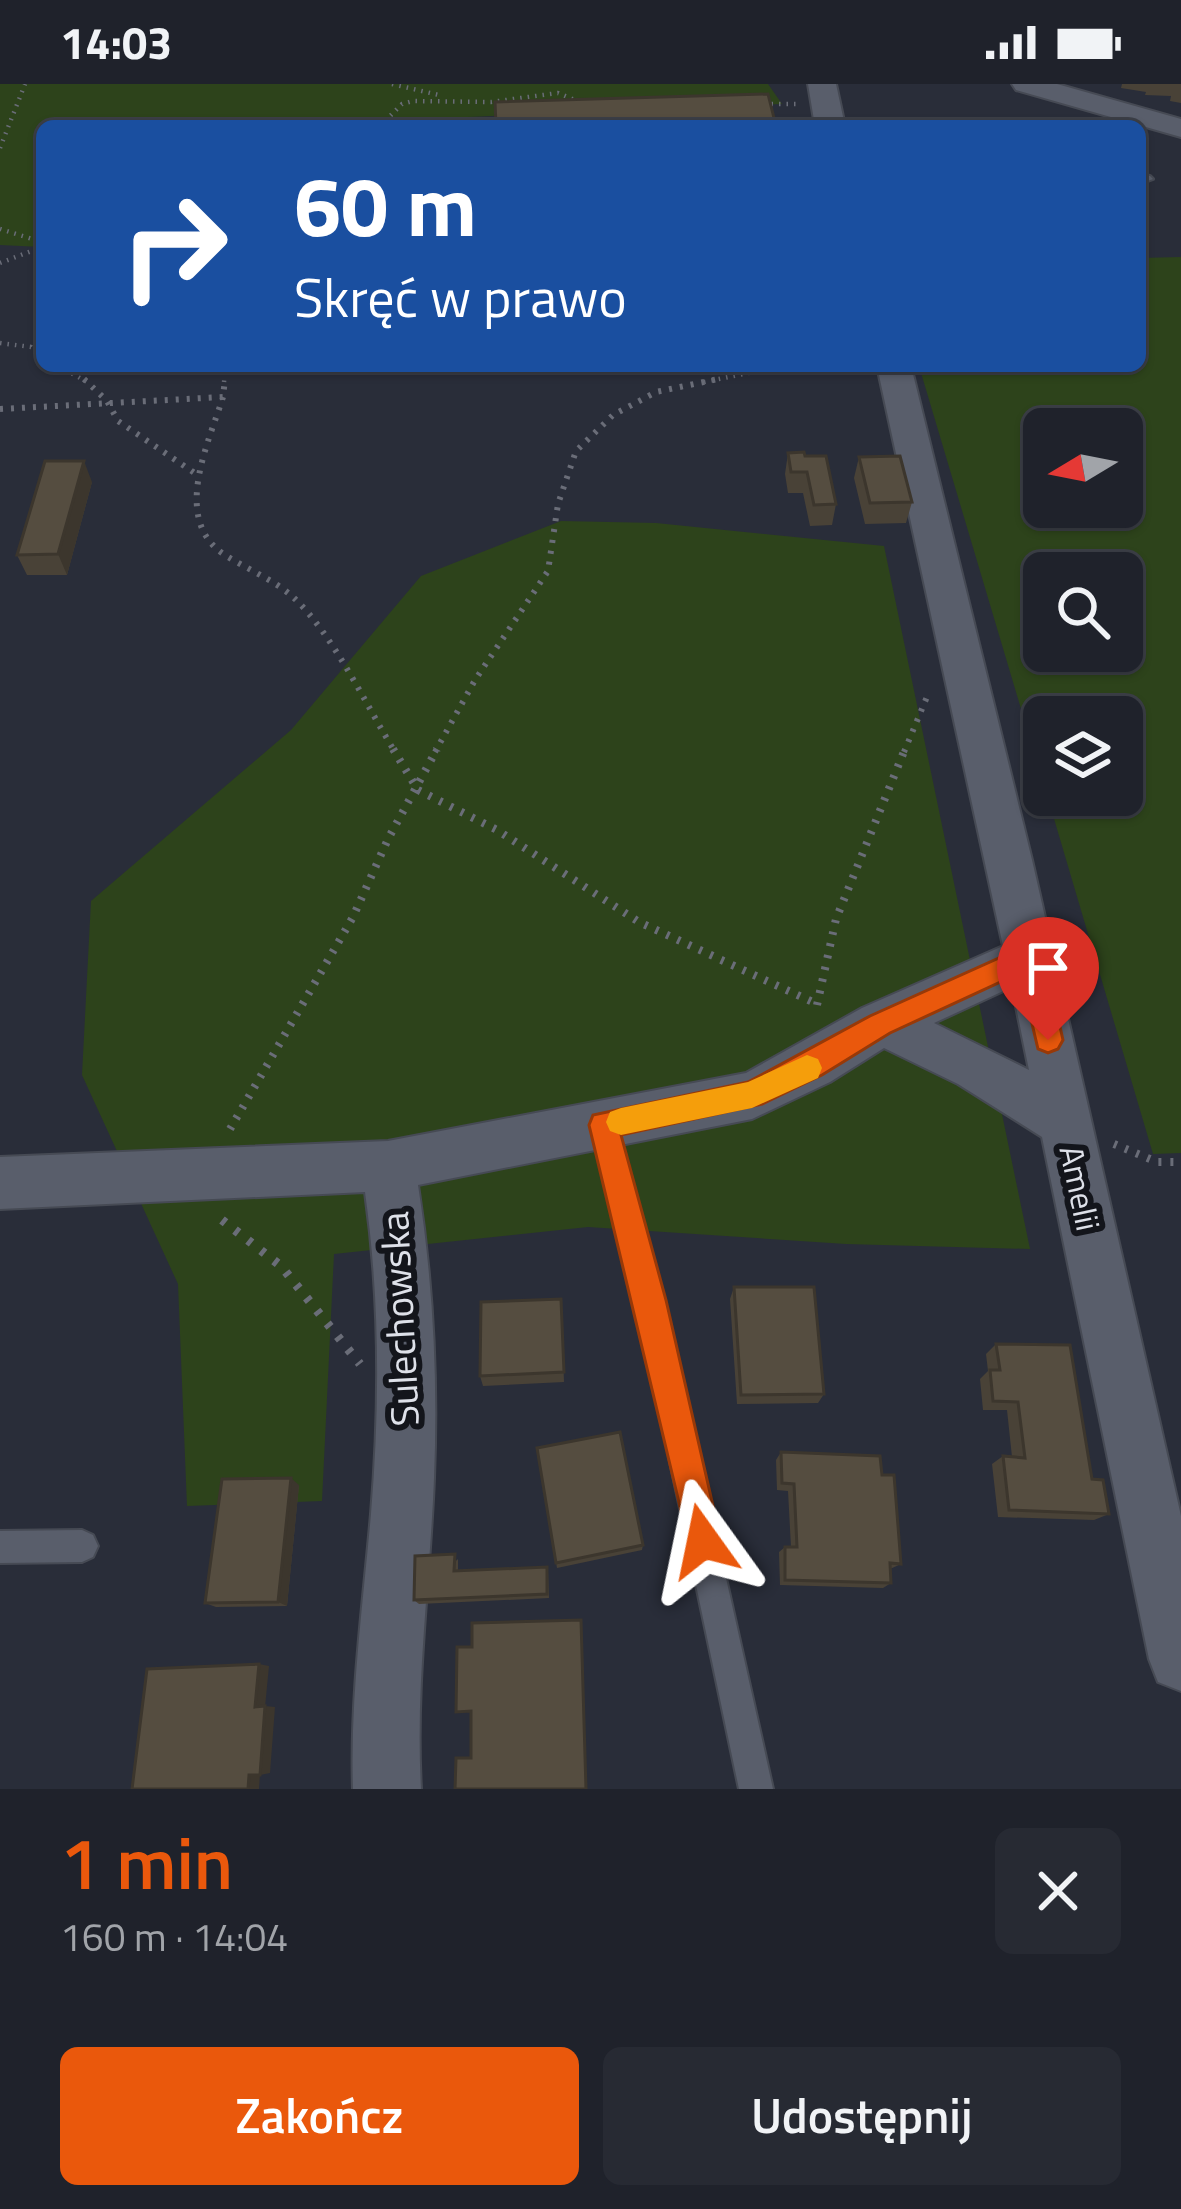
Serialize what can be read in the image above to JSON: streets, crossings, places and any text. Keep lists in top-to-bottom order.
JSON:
{
  "streets": {
    "street": ["Amelii", "Sulechowska"]
  },
  "north": "left",
  "page": {
    "status": "14:03",
    "turn": ["60 m", "Skręć w prawo"],
    "heading": ["1 min", "160 m · 14:04"],
    "buttons": ["Zakończ", "Udostępnij"]
  }
}
